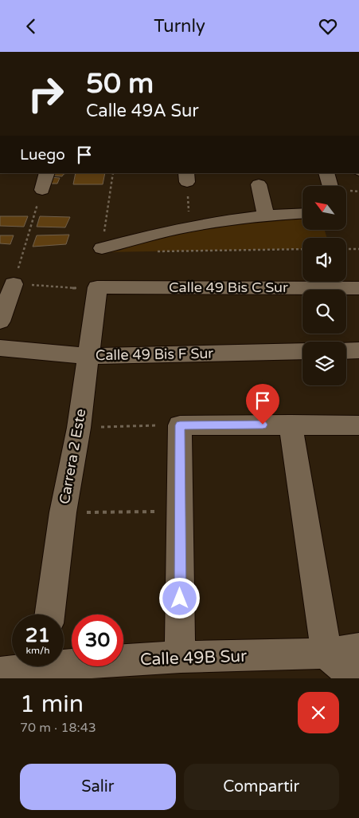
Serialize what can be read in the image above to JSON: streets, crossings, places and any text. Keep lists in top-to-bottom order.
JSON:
{
  "streets": {
    "street": [
      "Calle 49 Bis C Sur",
      "Calle 49 Bis F Sur",
      "Carrera 2 Este",
      "Calle 49B Sur"
    ]
  },
  "crossings": [
    ["Calle 49 Bis C Sur", "Carrera 2 Este"],
    ["Calle 49 Bis F Sur", "Carrera 2 Este"]
  ],
  "north": "top left",
  "page": {
    "header": "Turnly",
    "turn": ["50 m", "Calle 49A Sur"],
    "then": "Luego",
    "speed": "21 km/h",
    "limit": "30",
    "heading": ["1 min", "70 m · 18:43"],
    "buttons": ["Salir", "Compartir"]
  }
}
